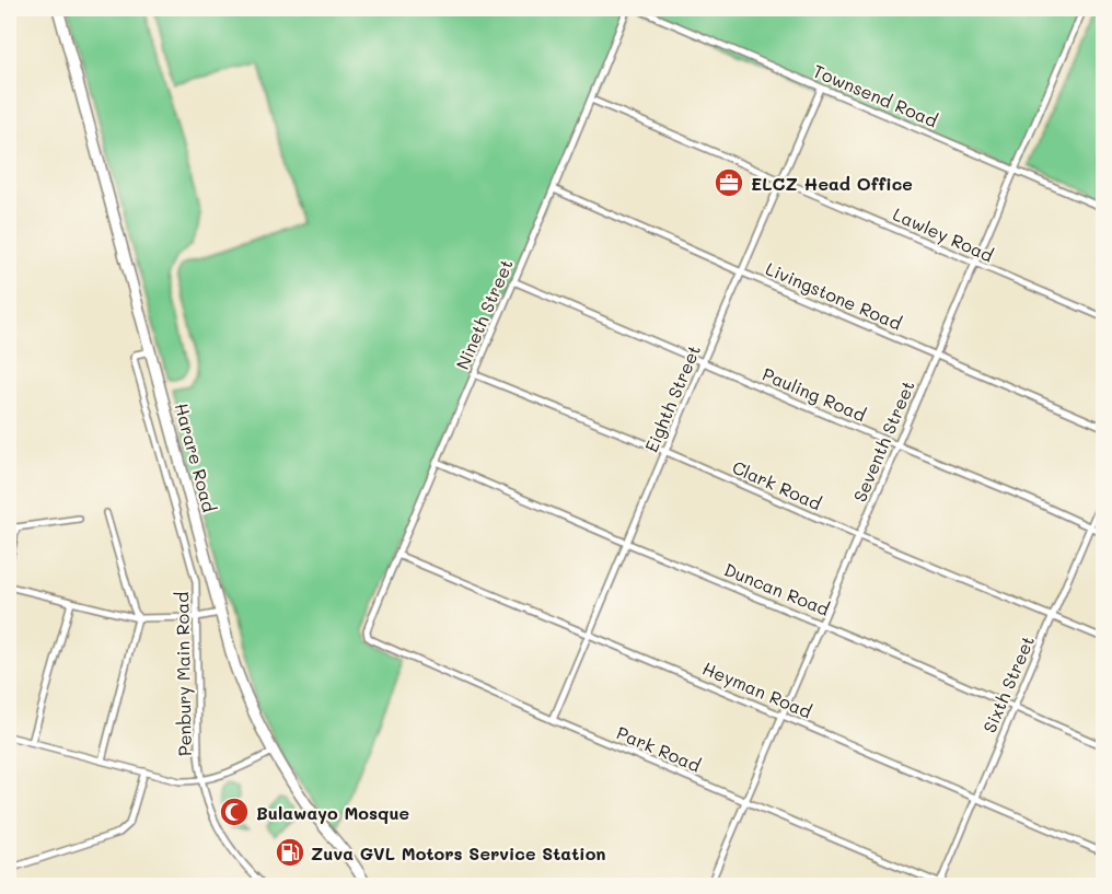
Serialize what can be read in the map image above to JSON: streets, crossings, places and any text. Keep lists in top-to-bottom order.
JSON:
{
  "streets": {
    "highway": ["Harare Road"],
    "street": [
      "Townsend Road",
      "Lawley Road",
      "Livingstone Road",
      "Nineth Street",
      "Pauling Road",
      "Eighth Street",
      "Seventh Street",
      "Clark Road",
      "Duncan Road",
      "Penbury Main Road",
      "Sixth Street",
      "Heyman Road",
      "Park Road"
    ]
  },
  "crossings": [
    ["Townsend Road", "Eighth Street"],
    ["Townsend Road", "Seventh Street"],
    ["Lawley Road", "Nineth Street"],
    ["Lawley Road", "Eighth Street"],
    ["Lawley Road", "Seventh Street"],
    ["Livingstone Road", "Nineth Street"],
    ["Livingstone Road", "Eighth Street"],
    ["Livingstone Road", "Seventh Street"],
    ["Nineth Street", "Pauling Road"],
    ["Nineth Street", "Clark Road"],
    ["Nineth Street", "Duncan Road"],
    ["Nineth Street", "Heyman Road"],
    ["Nineth Street", "Park Road"],
    ["Pauling Road", "Eighth Street"],
    ["Pauling Road", "Seventh Street"],
    ["Pauling Road", "Sixth Street"],
    ["Eighth Street", "Clark Road"],
    ["Eighth Street", "Duncan Road"],
    ["Eighth Street", "Heyman Road"],
    ["Eighth Street", "Park Road"],
    ["Seventh Street", "Clark Road"],
    ["Seventh Street", "Duncan Road"],
    ["Seventh Street", "Heyman Road"],
    ["Seventh Street", "Park Road"],
    ["Harare Road", "Penbury Main Road"],
    ["Clark Road", "Sixth Street"],
    ["Duncan Road", "Sixth Street"],
    ["Sixth Street", "Heyman Road"],
    ["Sixth Street", "Park Road"]
  ],
  "places": {
    "office": ["ELCZ Head Office"],
    "mosque": ["Bulawayo Mosque"],
    "fuel station": ["Zuva GVL Motors Service Station"]
  }
}
